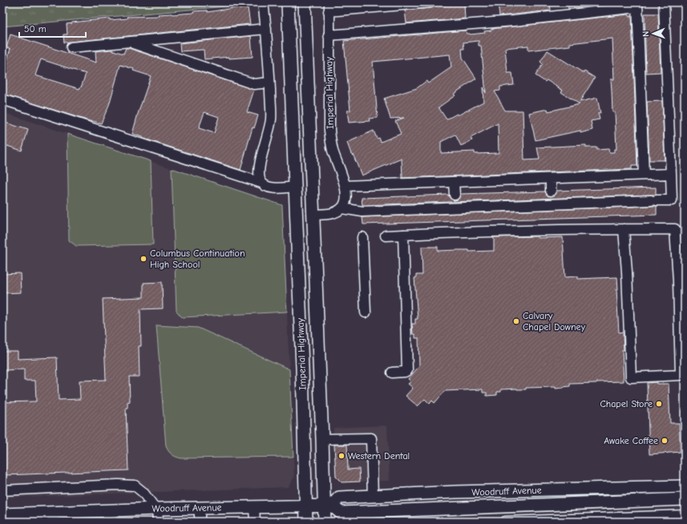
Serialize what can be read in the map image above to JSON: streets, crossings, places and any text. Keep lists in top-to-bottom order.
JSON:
{
  "streets": {
    "main road": ["Imperial Highway", "Woodruff Avenue"]
  },
  "crossings": [
    ["Imperial Highway", "Woodruff Avenue"]
  ],
  "places": [
    "Columbus Continuation High School",
    "Calvary Chapel Downey",
    "Chapel Store",
    "Awake Coffee",
    "Western Dental"
  ],
  "scale_bar": "50 m",
  "north": "left"
}
